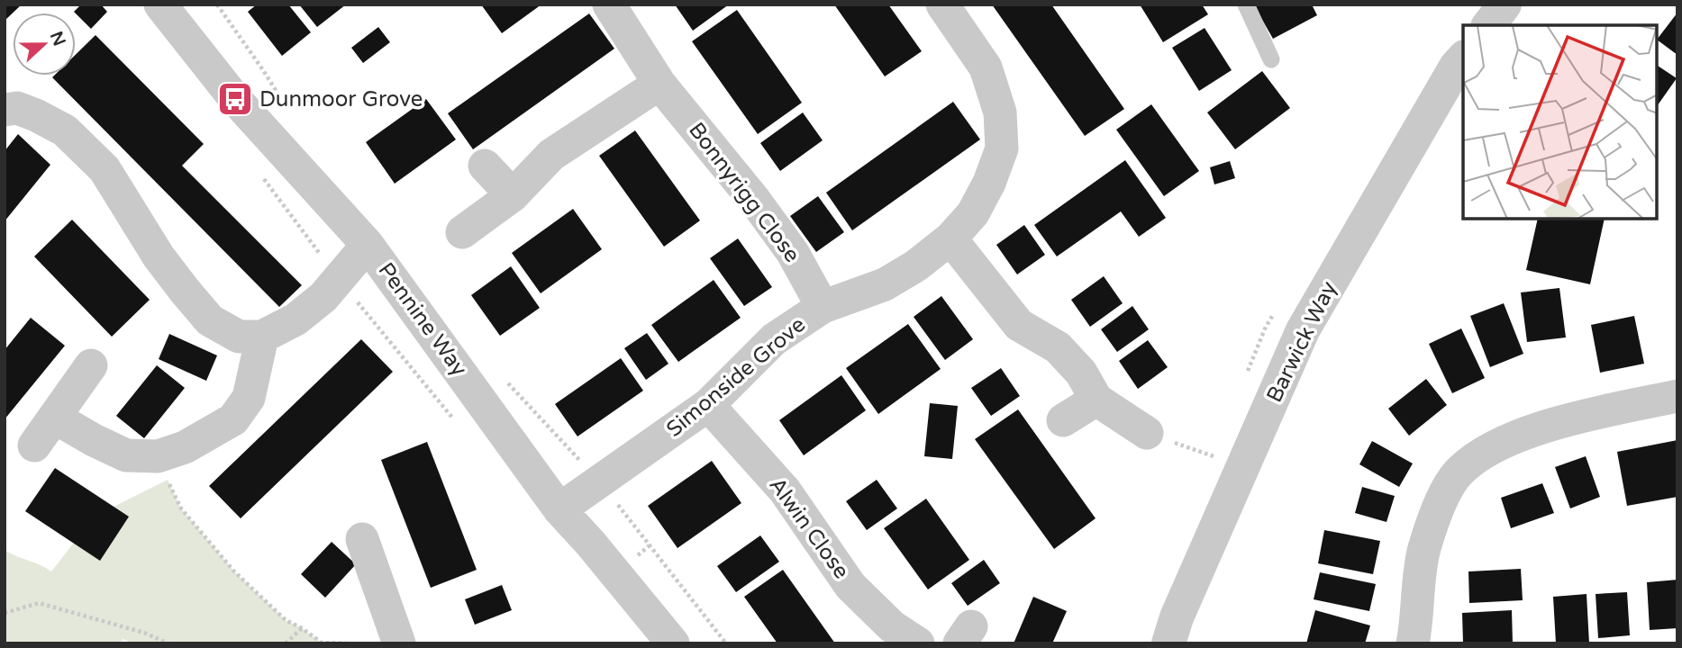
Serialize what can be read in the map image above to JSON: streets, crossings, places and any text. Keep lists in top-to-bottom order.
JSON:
{
  "streets": {
    "street": [
      "Bonnyrigg Close",
      "Pennine Way",
      "Barwick Way",
      "Simonside Grove",
      "Alwin Close"
    ]
  },
  "crossings": [
    ["Bonnyrigg Close", "Simonside Grove"],
    ["Pennine Way", "Simonside Grove"],
    ["Simonside Grove", "Alwin Close"]
  ],
  "places": {
    "bus stop": ["Dunmoor Grove"]
  },
  "north": "right"
}
